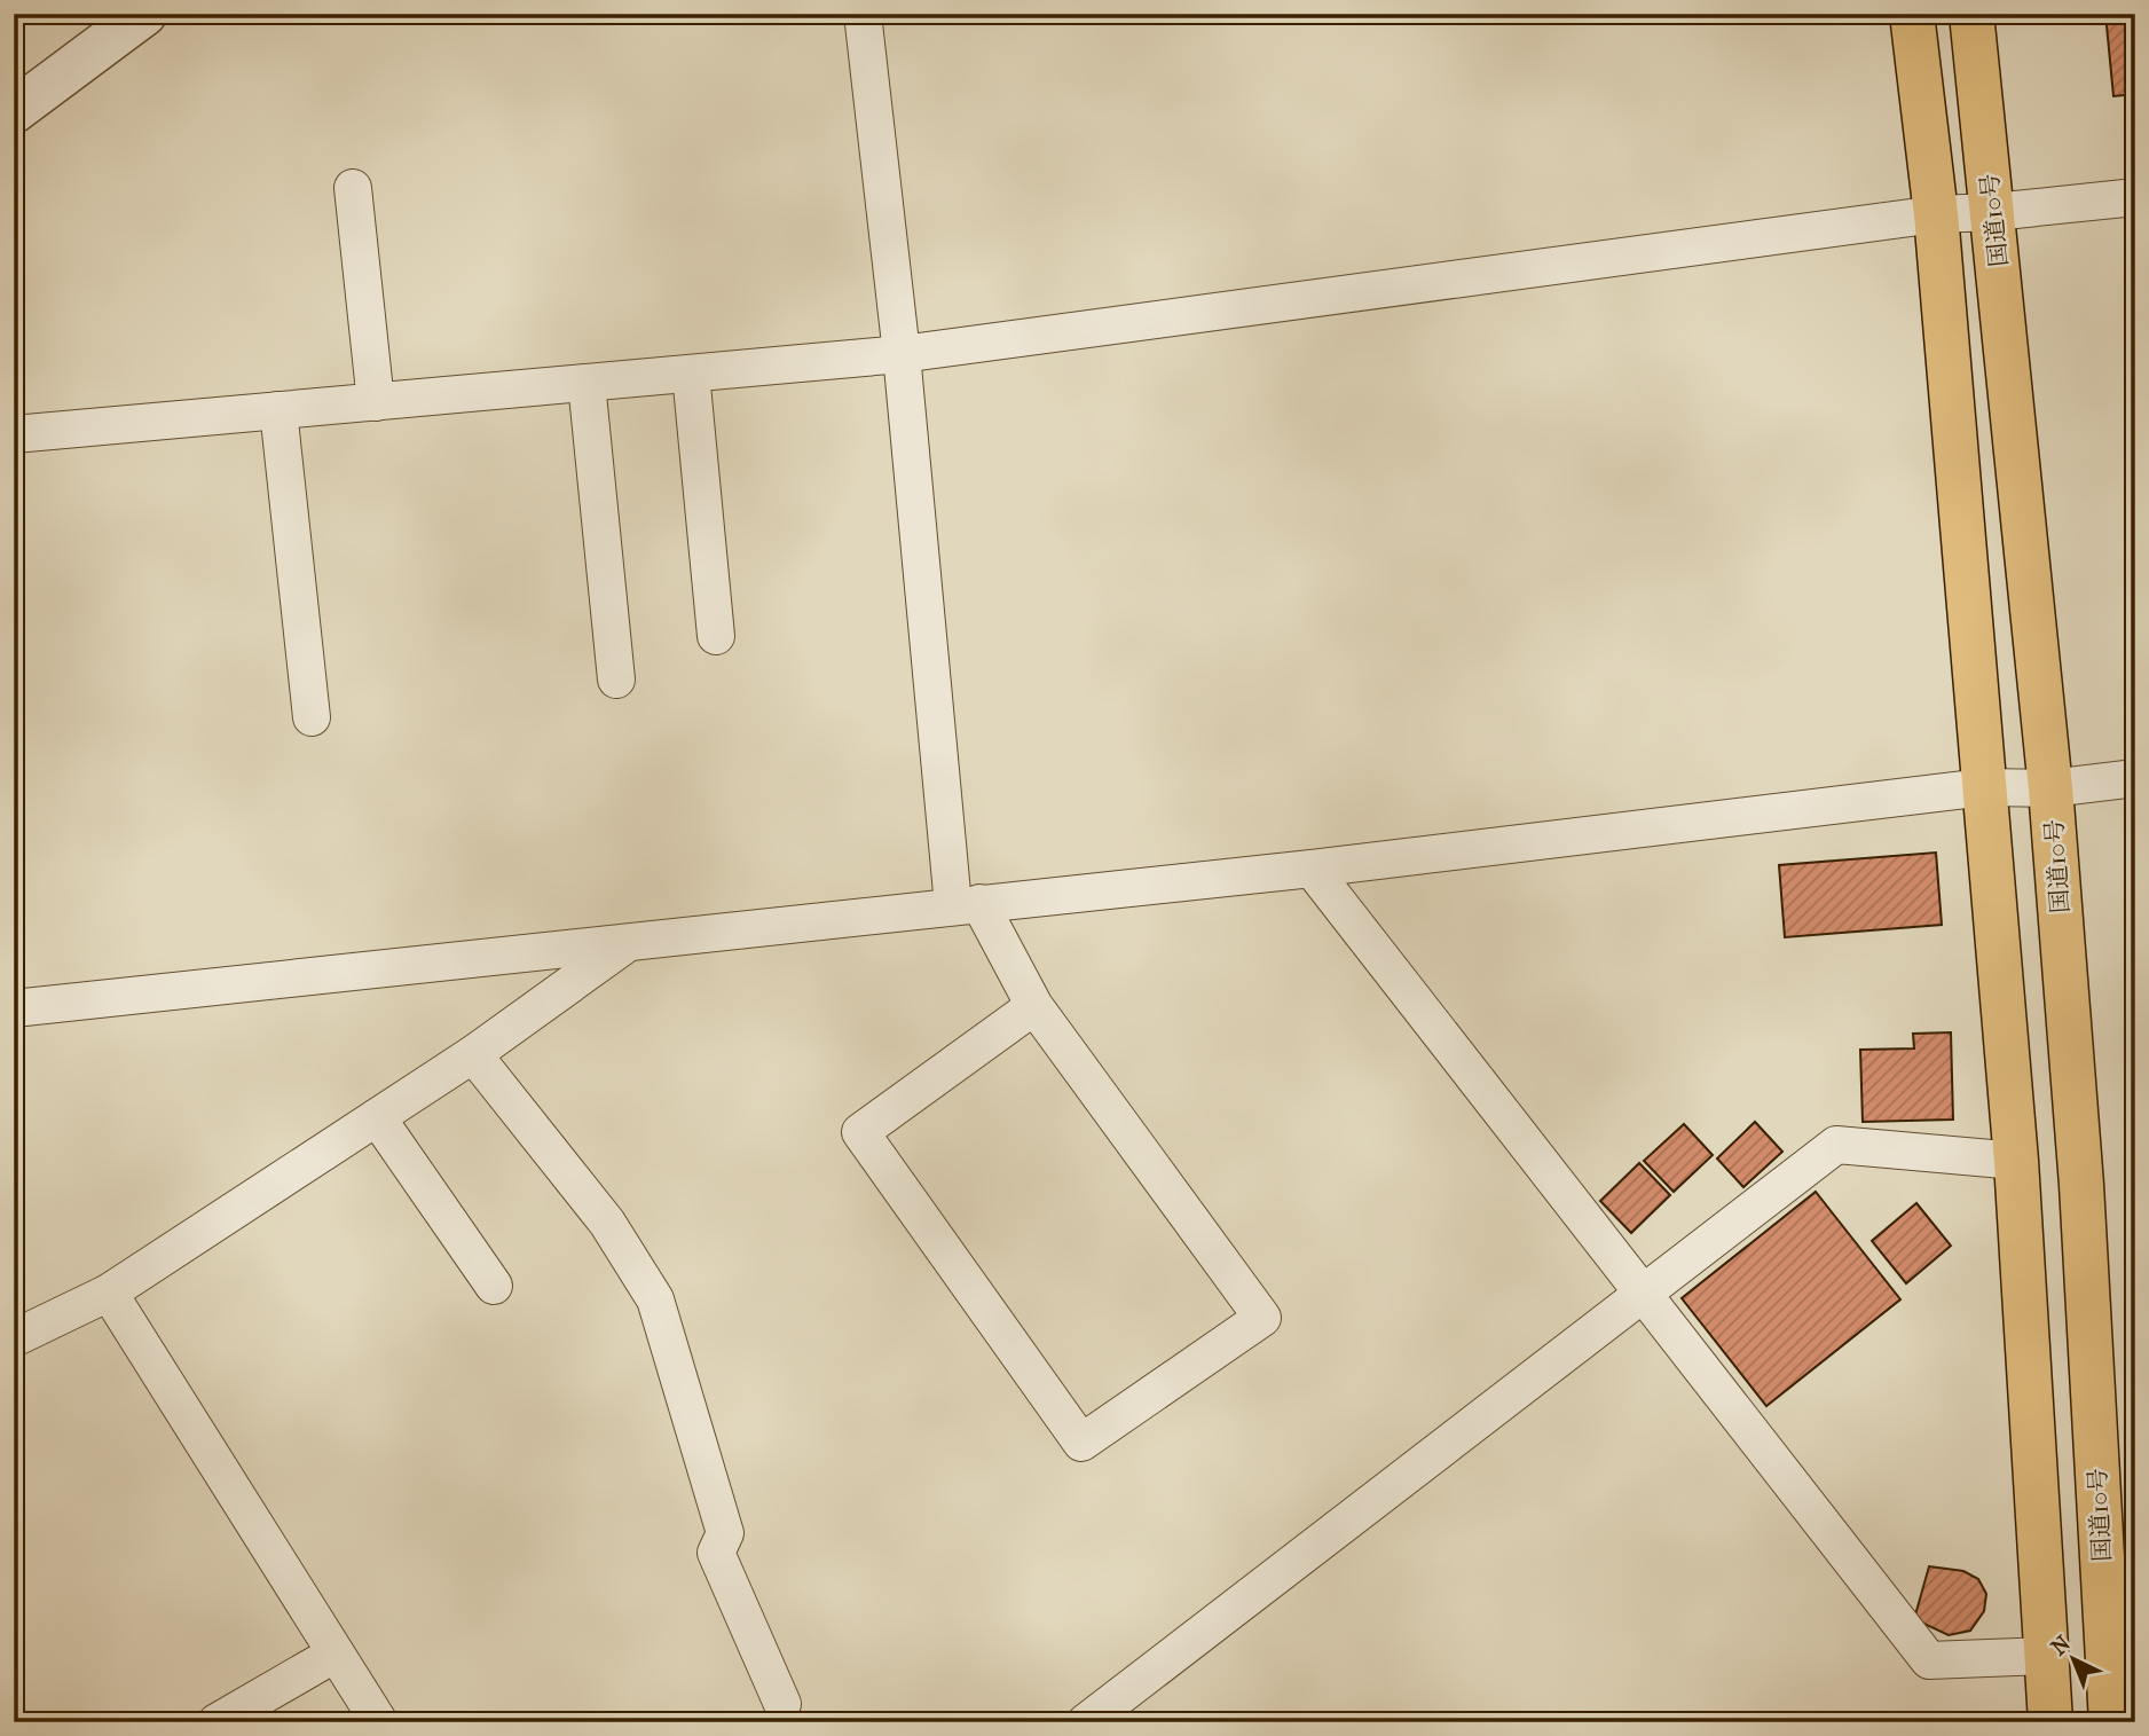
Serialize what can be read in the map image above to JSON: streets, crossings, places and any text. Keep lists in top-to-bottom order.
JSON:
{
  "streets": {
    "highway": ["国道10号"]
  },
  "north": "top left"
}
